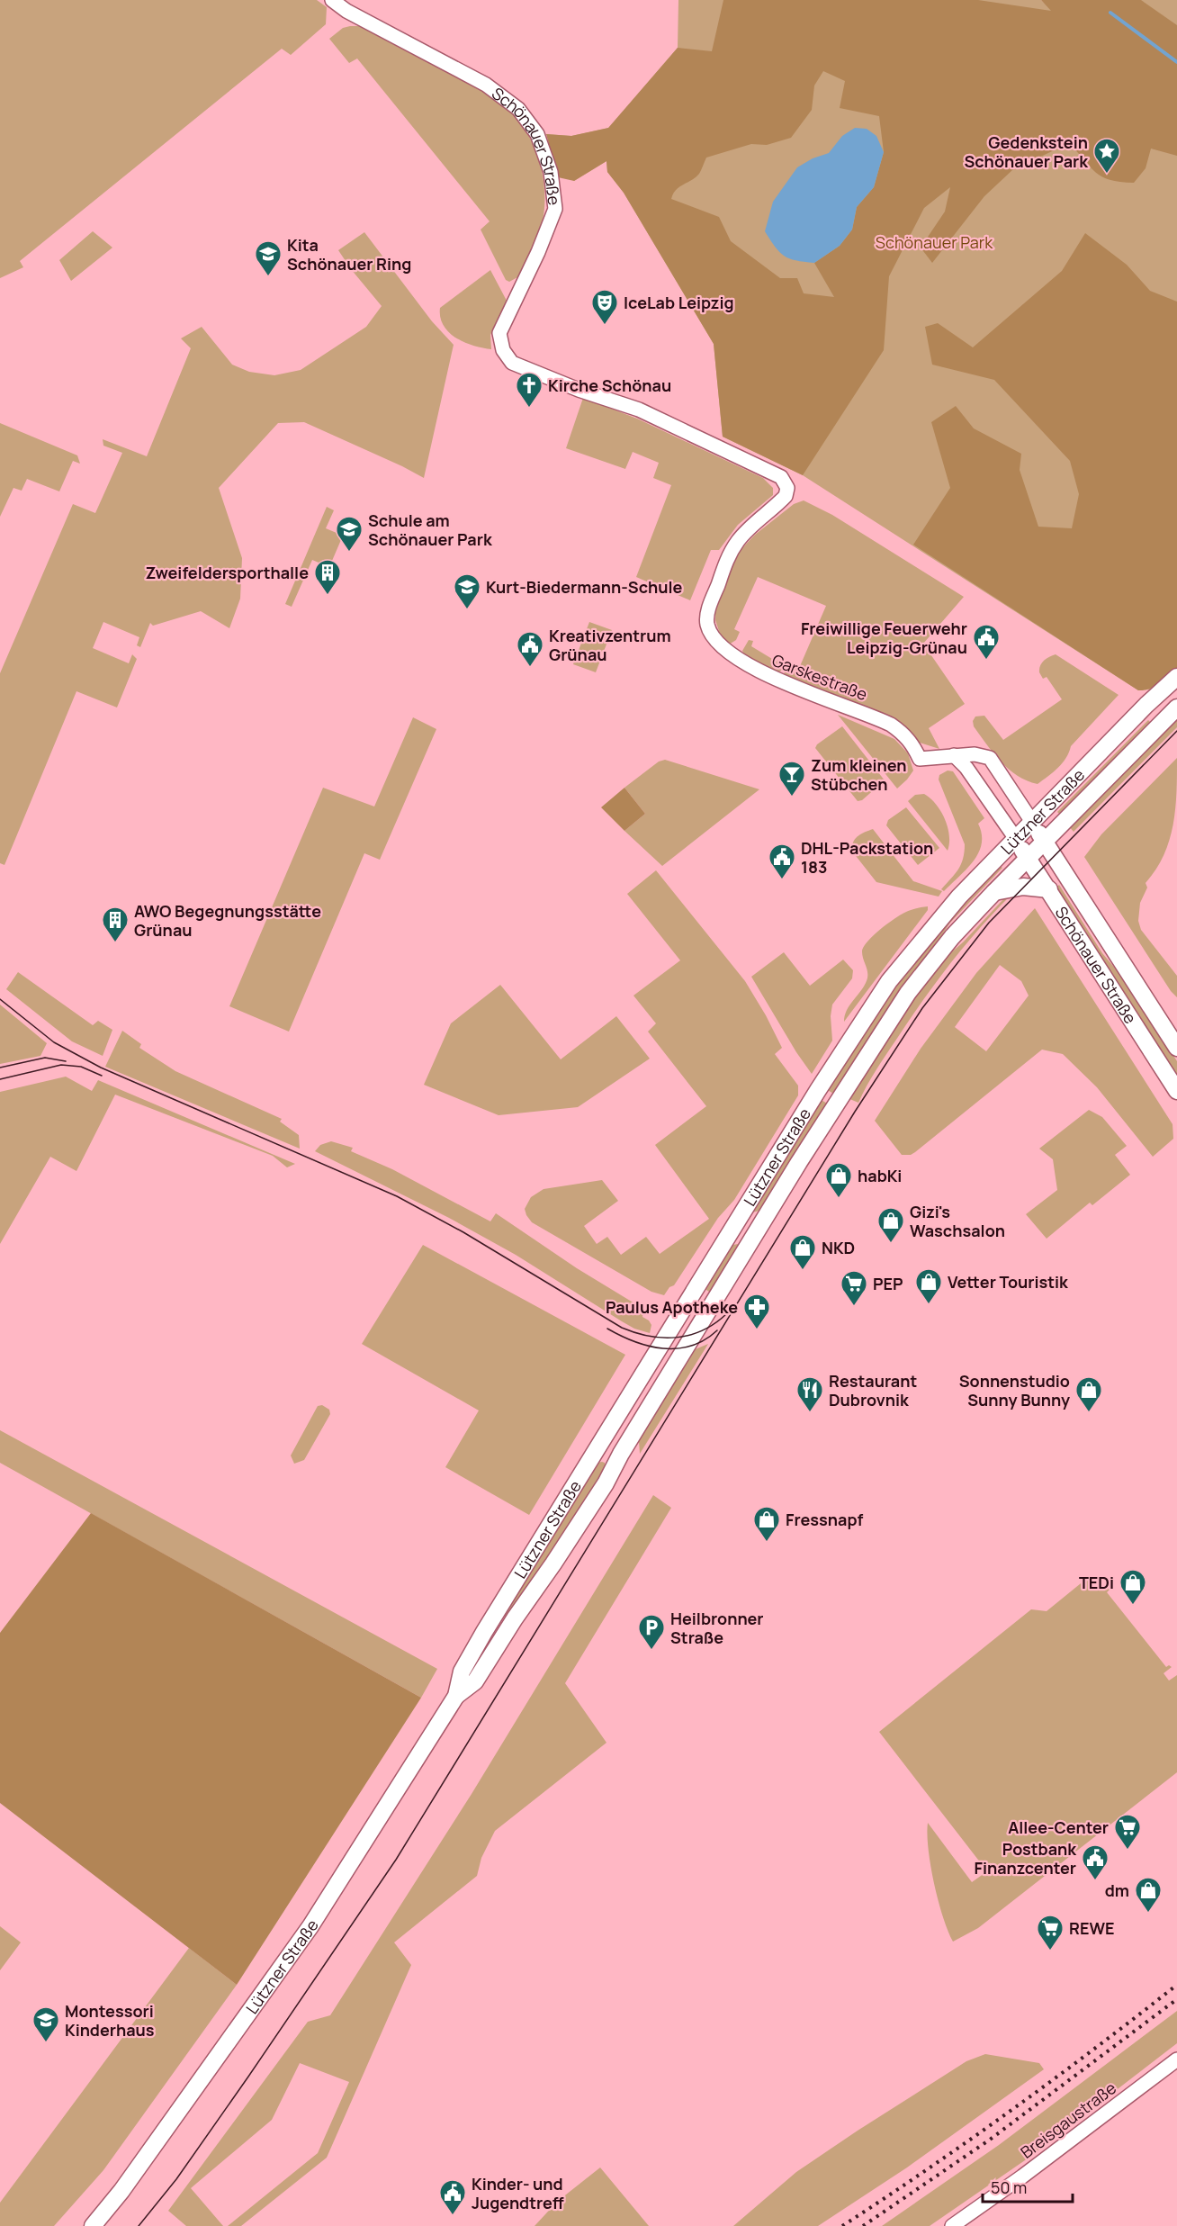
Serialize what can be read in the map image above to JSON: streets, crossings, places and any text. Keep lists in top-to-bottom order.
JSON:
{
  "streets": {
    "main road": ["Schönauer Straße", "Lützner Straße"],
    "street": ["Garskestraße", "Breisgaustraße"]
  },
  "crossings": [
    ["Schönauer Straße", "Garskestraße"],
    ["Schönauer Straße", "Lützner Straße"],
    ["Garskestraße", "Lützner Straße"]
  ],
  "parks": ["Schönauer Park"],
  "places": {
    "place": ["Gedenkstein Schönauer Park"],
    "school or university": [
      "Kita Schönauer Ring",
      "Schule am Schönauer Park",
      "Kurt-Biedermann-Schule",
      "Montessori Kinderhaus"
    ],
    "theatre": ["IceLab Leipzig"],
    "church": ["Kirche Schönau"],
    "building": ["Zweifeldersporthalle", "AWO Begegnungsstätte Grünau"],
    "public building": [
      "Freiwillige Feuerwehr Leipzig-Grünau",
      "Kreativzentrum Grünau",
      "DHL-Packstation 183",
      "Postbank Finanzcenter",
      "Kinder- und Jugendtreff"
    ],
    "bar": ["Zum kleinen Stübchen"],
    "shop": [
      "habKi",
      "Gizi's Waschsalon",
      "NKD",
      "Vetter Touristik",
      "Sonnenstudio Sunny Bunny",
      "Fressnapf",
      "TEDi",
      "dm"
    ],
    "supermarket": ["PEP", "Allee-Center", "REWE"],
    "pharmacy": ["Paulus Apotheke"],
    "restaurant": ["Restaurant Dubrovnik"],
    "parking": ["Heilbronner Straße"]
  },
  "scale_bar": "50 m"
}
